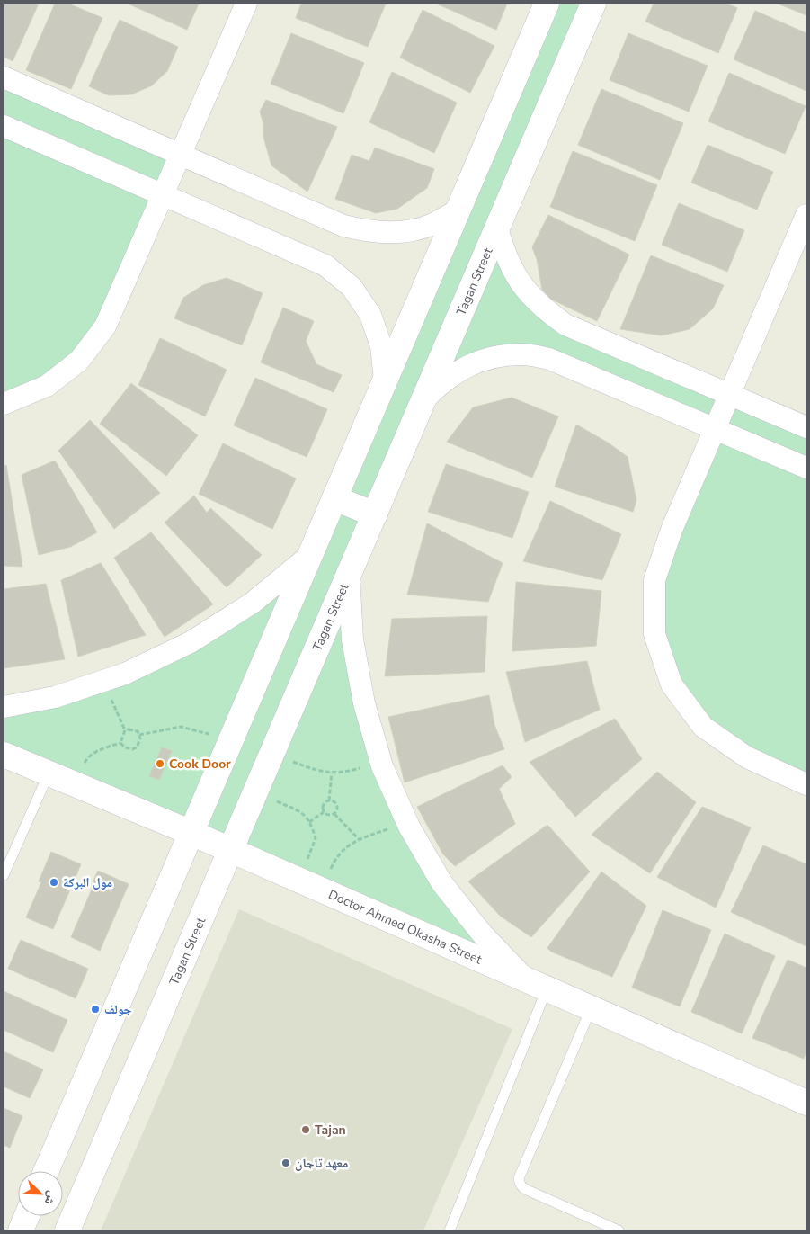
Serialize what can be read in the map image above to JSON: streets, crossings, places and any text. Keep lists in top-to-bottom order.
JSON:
{
  "streets": {
    "street": ["Tagan Street", "Doctor Ahmed Okasha Street"]
  },
  "crossings": [
    ["Tagan Street", "Doctor Ahmed Okasha Street"]
  ],
  "places": [
    "Cook Door",
    "مول البركة",
    "جولف",
    "Tajan",
    "معهد تاجان"
  ],
  "north": "bottom right"
}
